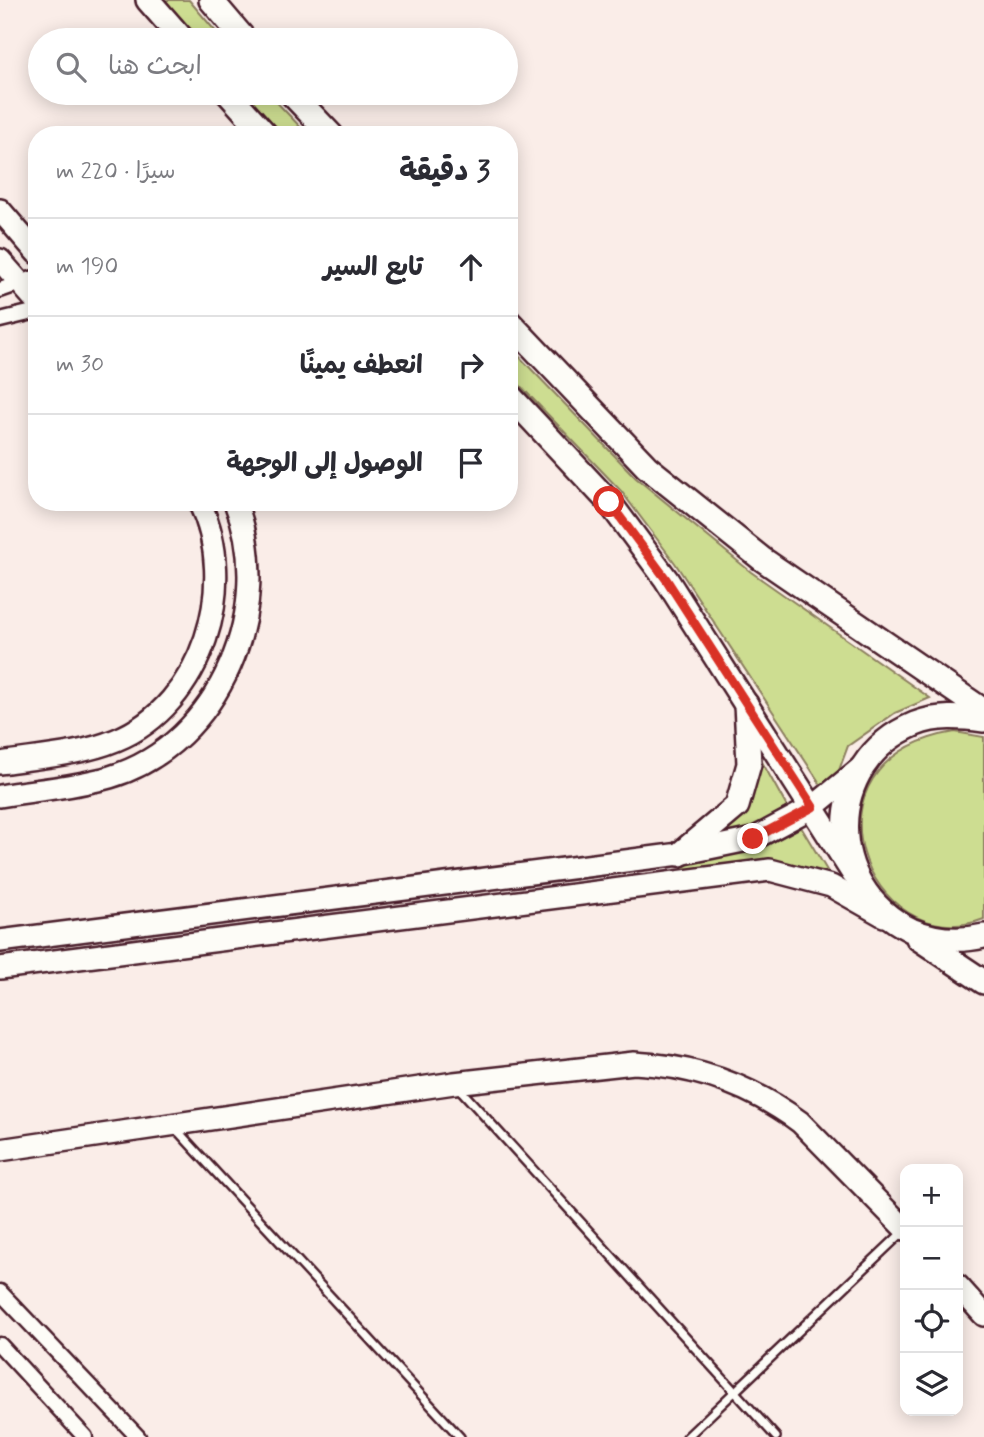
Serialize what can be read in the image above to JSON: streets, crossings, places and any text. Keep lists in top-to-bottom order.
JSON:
{
  "page": {
    "search": "ابحث هنا",
    "heading": ["3 دقيقة", "سيرًا · 220 m"],
    "list": [
      ["تابع السير", "190 m"],
      ["انعطف يمينًا", "30 m"],
      "الوصول إلى الوجهة"
    ],
    "map_buttons": ["+", "−"]
  }
}
